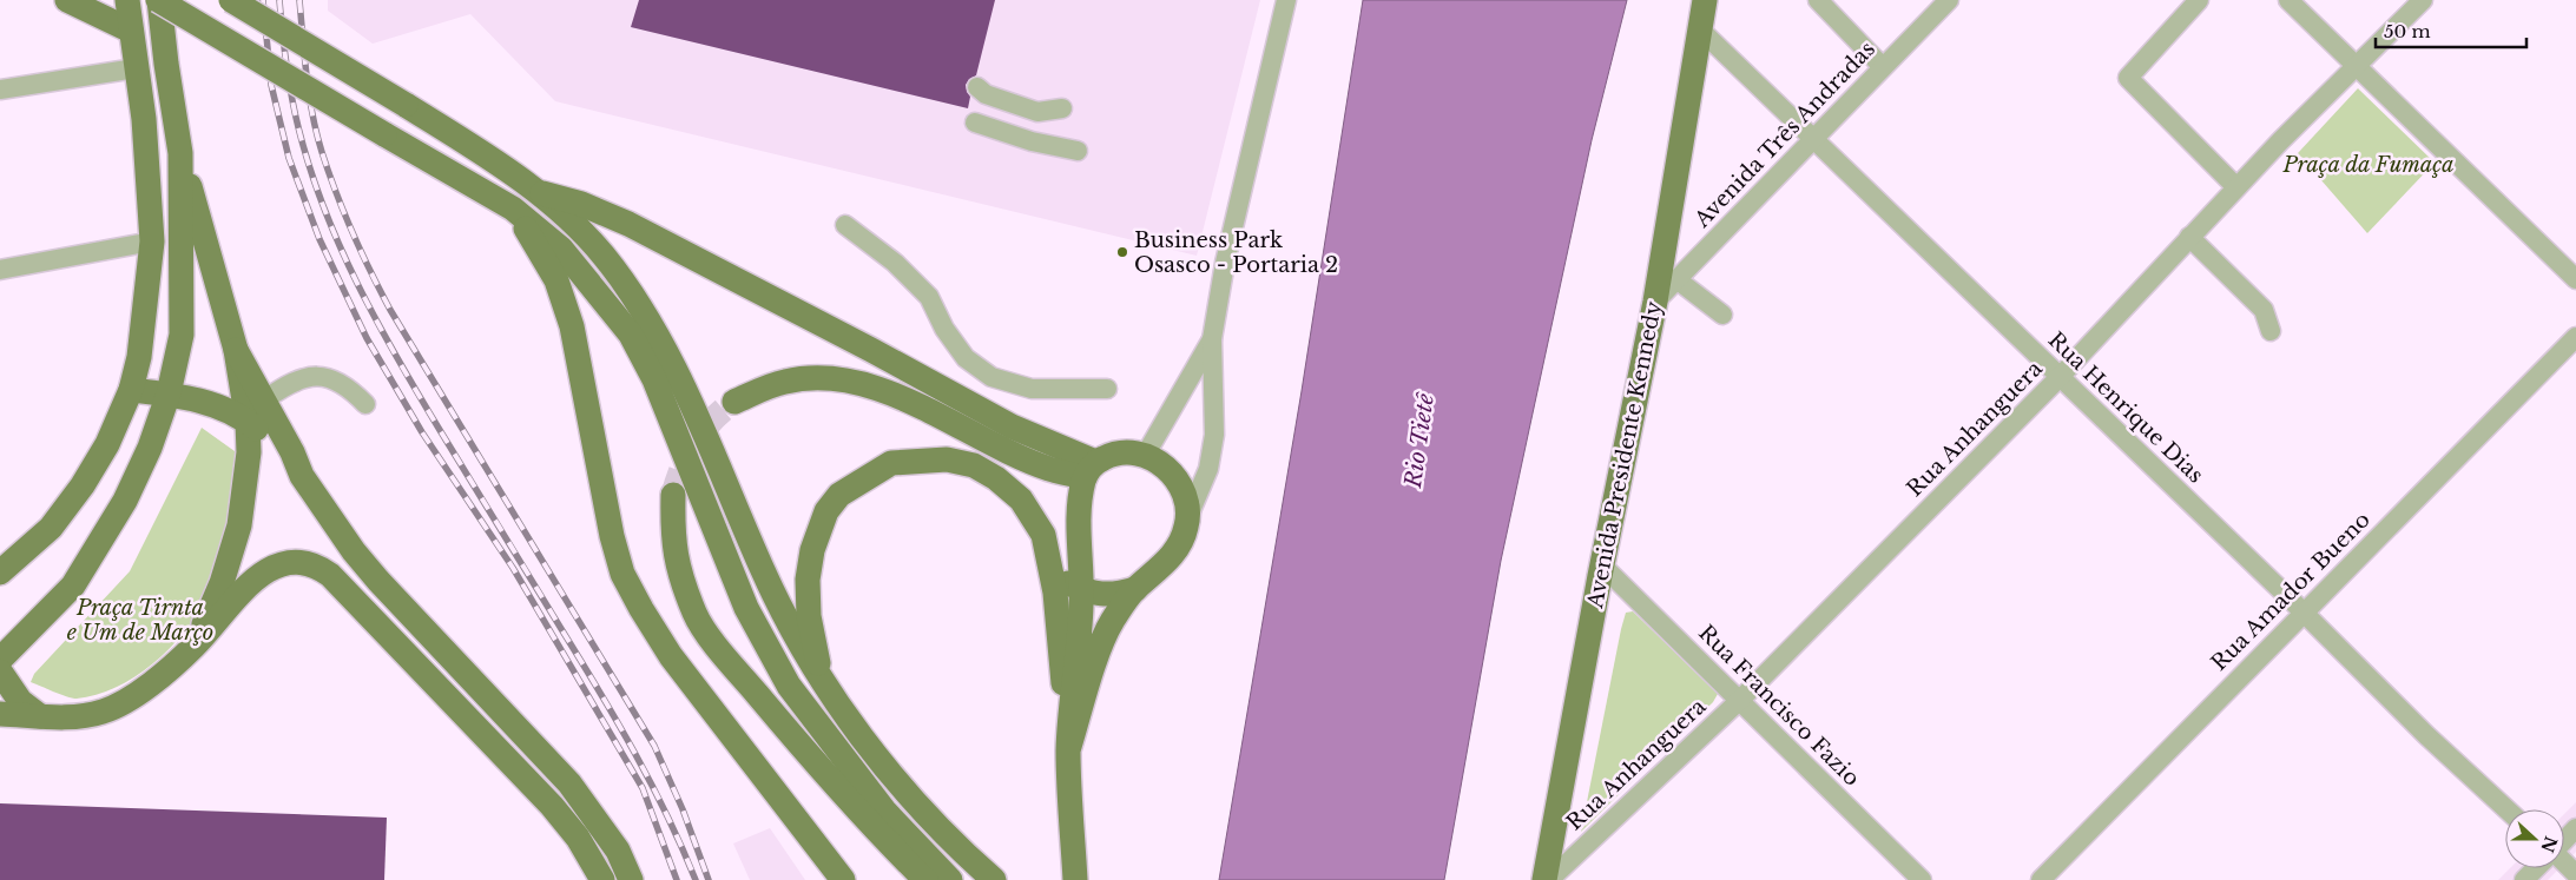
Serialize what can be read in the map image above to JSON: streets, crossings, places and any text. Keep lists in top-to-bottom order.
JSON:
{
  "streets": {
    "main road": ["Avenida Presidente Kennedy"],
    "street": [
      "Avenida Três Andradas",
      "Rua Henrique Dias",
      "Rua Anhanguera",
      "Rua Amador Bueno",
      "Rua Francisco Fazio"
    ]
  },
  "crossings": [
    ["Avenida Três Andradas", "Rua Henrique Dias"],
    ["Avenida Três Andradas", "Avenida Presidente Kennedy"],
    ["Rua Henrique Dias", "Rua Anhanguera"],
    ["Rua Henrique Dias", "Avenida Presidente Kennedy"],
    ["Rua Henrique Dias", "Rua Amador Bueno"],
    ["Rua Anhanguera", "Rua Francisco Fazio"],
    ["Avenida Presidente Kennedy", "Rua Francisco Fazio"]
  ],
  "water": ["Rio Tietê"],
  "parks": ["Praça da Fumaça", "Praça Tirnta e Um de Março"],
  "places": ["Business Park Osasco - Portaria 2"],
  "scale_bar": "50 m",
  "north": "right"
}
